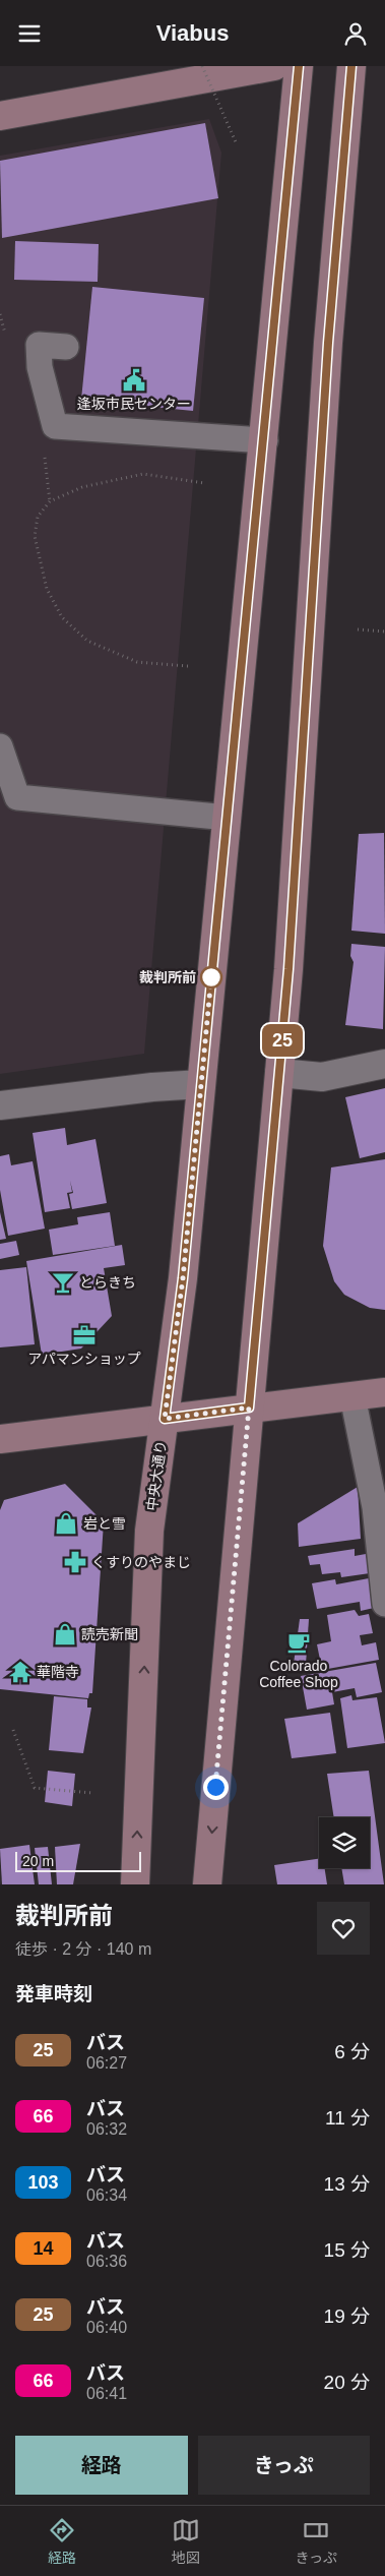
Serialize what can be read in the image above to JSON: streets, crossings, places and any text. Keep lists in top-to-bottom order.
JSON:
{
  "streets": {
    "street": ["中央大通り"]
  },
  "places": {
    "public building": ["逢坂市民センター"],
    "other": ["裁判所前"],
    "bar": ["とらきち"],
    "office": ["アパマンショップ"],
    "shop": ["岩と雪", "読売新聞"],
    "pharmacy": ["くすりのやまじ"],
    "cafe": ["Colorado Coffee Shop"],
    "temple": ["華階寺"]
  },
  "lines": ["bus line 25"],
  "scale_bar": "20 m",
  "page": {
    "header": "Viabus",
    "on_map": "25",
    "scale": "20 m",
    "heading": [
      ["裁判所前", "徒歩 · 2 分 · 140 m"],
      "発車時刻"
    ],
    "list": [
      {
        "mark": "25",
        "name": "バス",
        "note": "06:27",
        "value": "6 分"
      },
      {
        "mark": "66",
        "name": "バス",
        "note": "06:32",
        "value": "11 分"
      },
      {
        "mark": "103",
        "name": "バス",
        "note": "06:34",
        "value": "13 分"
      },
      {
        "mark": "14",
        "name": "バス",
        "note": "06:36",
        "value": "15 分"
      },
      {
        "mark": "25",
        "name": "バス",
        "note": "06:40",
        "value": "19 分"
      },
      {
        "mark": "66",
        "name": "バス",
        "note": "06:41",
        "value": "20 分"
      }
    ],
    "buttons": ["経路", "きっぷ"],
    "tabs": ["経路", "地図", "きっぷ"]
  }
}
